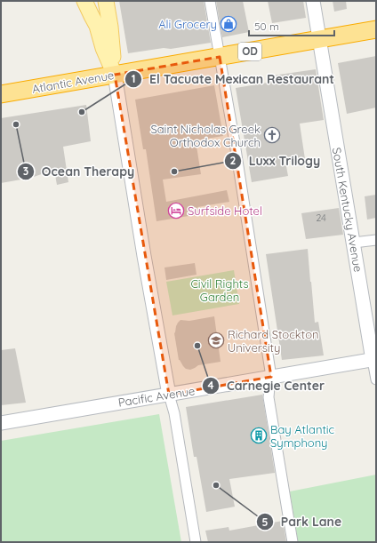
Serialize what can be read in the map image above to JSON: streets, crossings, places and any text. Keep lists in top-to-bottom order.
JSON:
{
  "streets": {
    "highway": ["OD", "Atlantic Avenue"],
    "street": ["South Kentucky Avenue", "Pacific Avenue"]
  },
  "crossings": [
    ["Atlantic Avenue", "South Kentucky Avenue"],
    ["South Kentucky Avenue", "Pacific Avenue"]
  ],
  "parks": ["Civil Rights Garden"],
  "places": {
    "shop": ["Ali Grocery"],
    "other": [
      "El Tacuate Mexican Restaurant",
      "Ocean Therapy",
      "Luxx Trilogy",
      "Carnegie Center",
      "Park Lane"
    ],
    "church": ["Saint Nicholas Greek Orthodox Church"],
    "hotel": ["Surfside Hotel"],
    "school or university": ["Richard Stockton University"],
    "building": ["Bay Atlantic Symphony"]
  },
  "house_numbers": ["24"],
  "scale_bar": "50 m"
}
